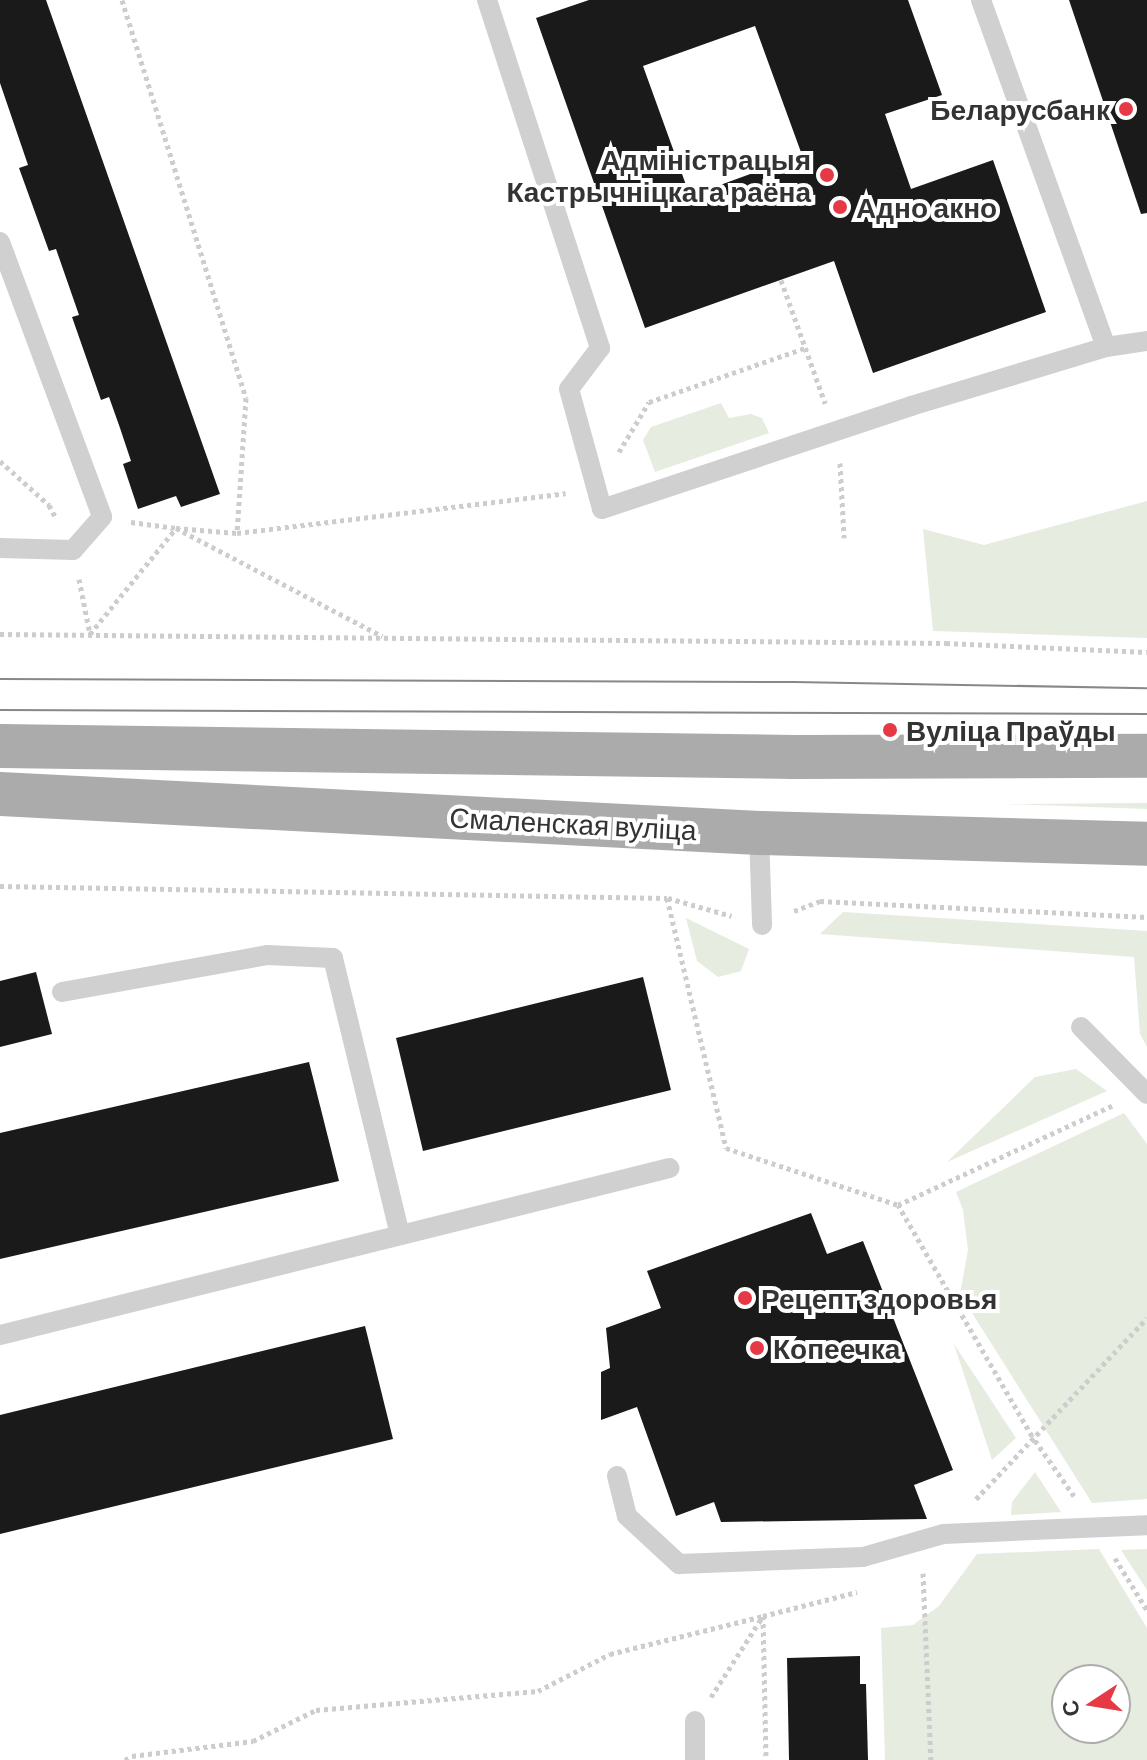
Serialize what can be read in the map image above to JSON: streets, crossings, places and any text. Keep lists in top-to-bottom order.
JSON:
{
  "streets": {
    "main road": ["Смаленская вуліца"]
  },
  "places": [
    "Беларусбанк",
    "Адміністрацыя Кастрычніцкага раёна",
    "Адно акно",
    "Вуліца Праўды",
    "Рецепт здоровья",
    "Копеечка"
  ],
  "north": "left"
}
